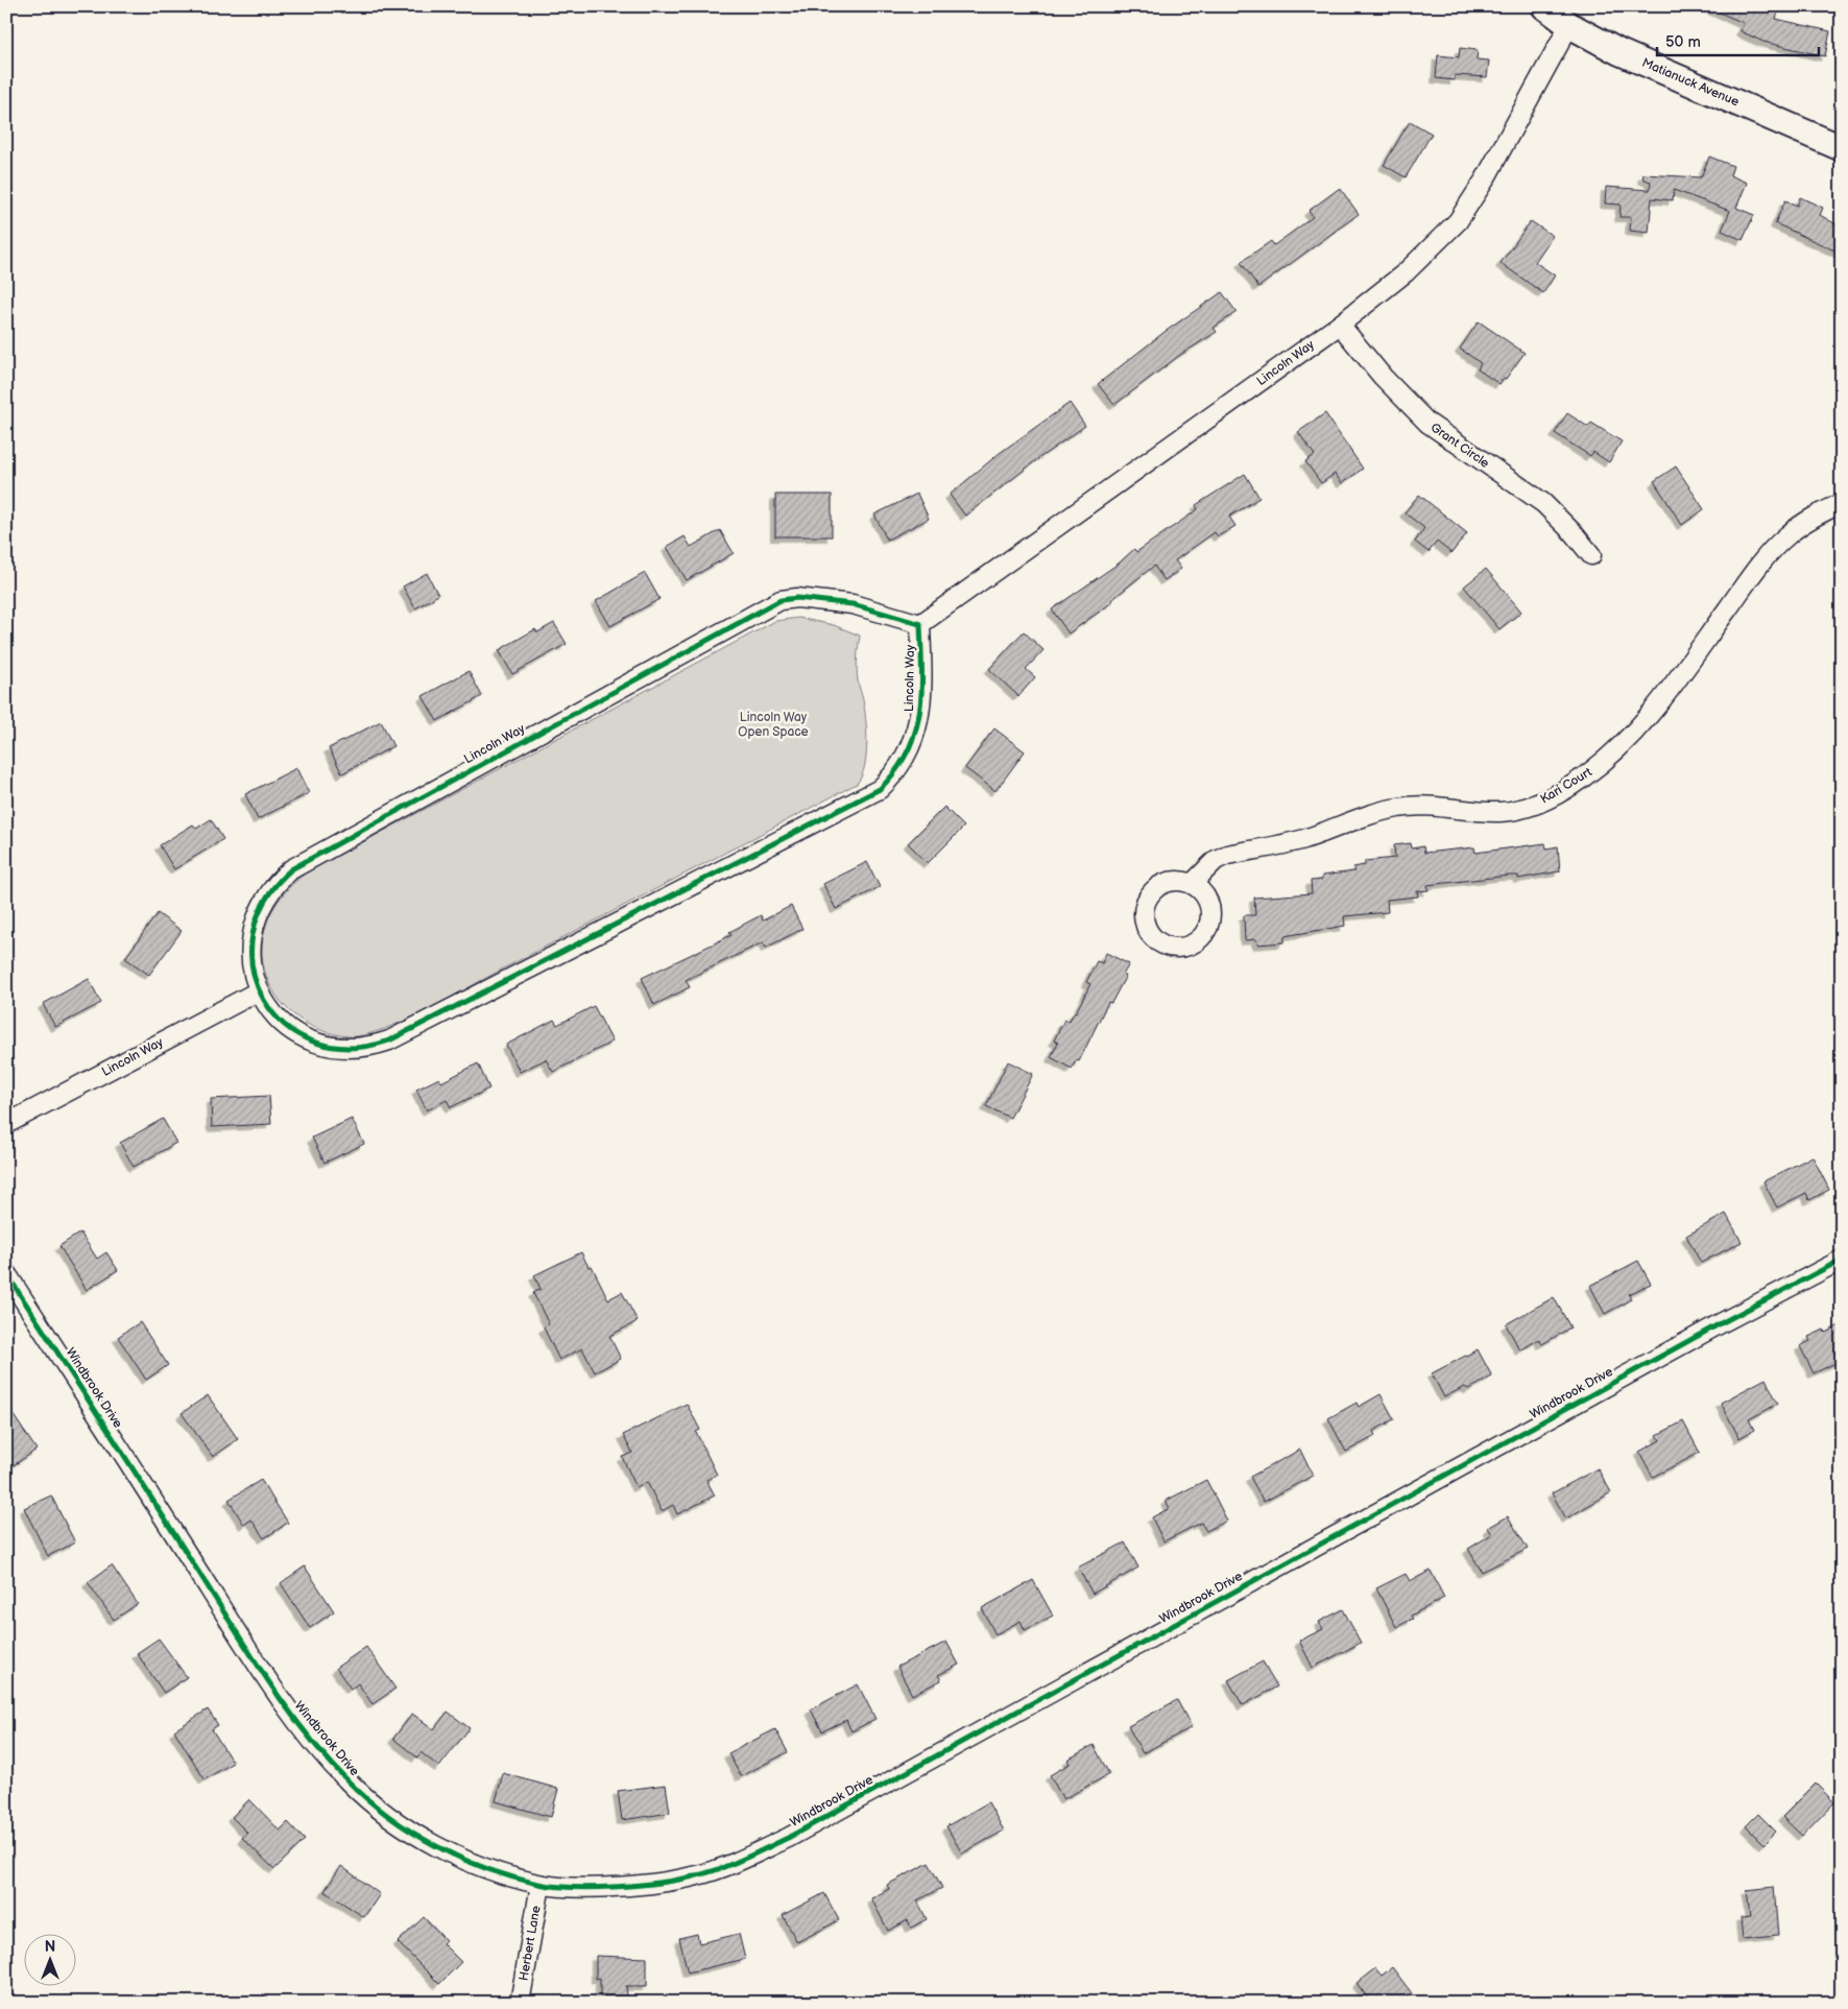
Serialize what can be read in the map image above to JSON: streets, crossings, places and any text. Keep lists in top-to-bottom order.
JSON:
{
  "streets": {
    "street": [
      "Matianuck Avenue",
      "Lincoln Way",
      "Grant Circle",
      "Kari Court",
      "Windbrook Drive",
      "Herbert Lane"
    ]
  },
  "crossings": [
    ["Matianuck Avenue", "Lincoln Way"],
    ["Lincoln Way", "Grant Circle"],
    ["Windbrook Drive", "Herbert Lane"]
  ],
  "parks": ["Lincoln Way Open Space"],
  "scale_bar": "50 m",
  "north": "top"
}
